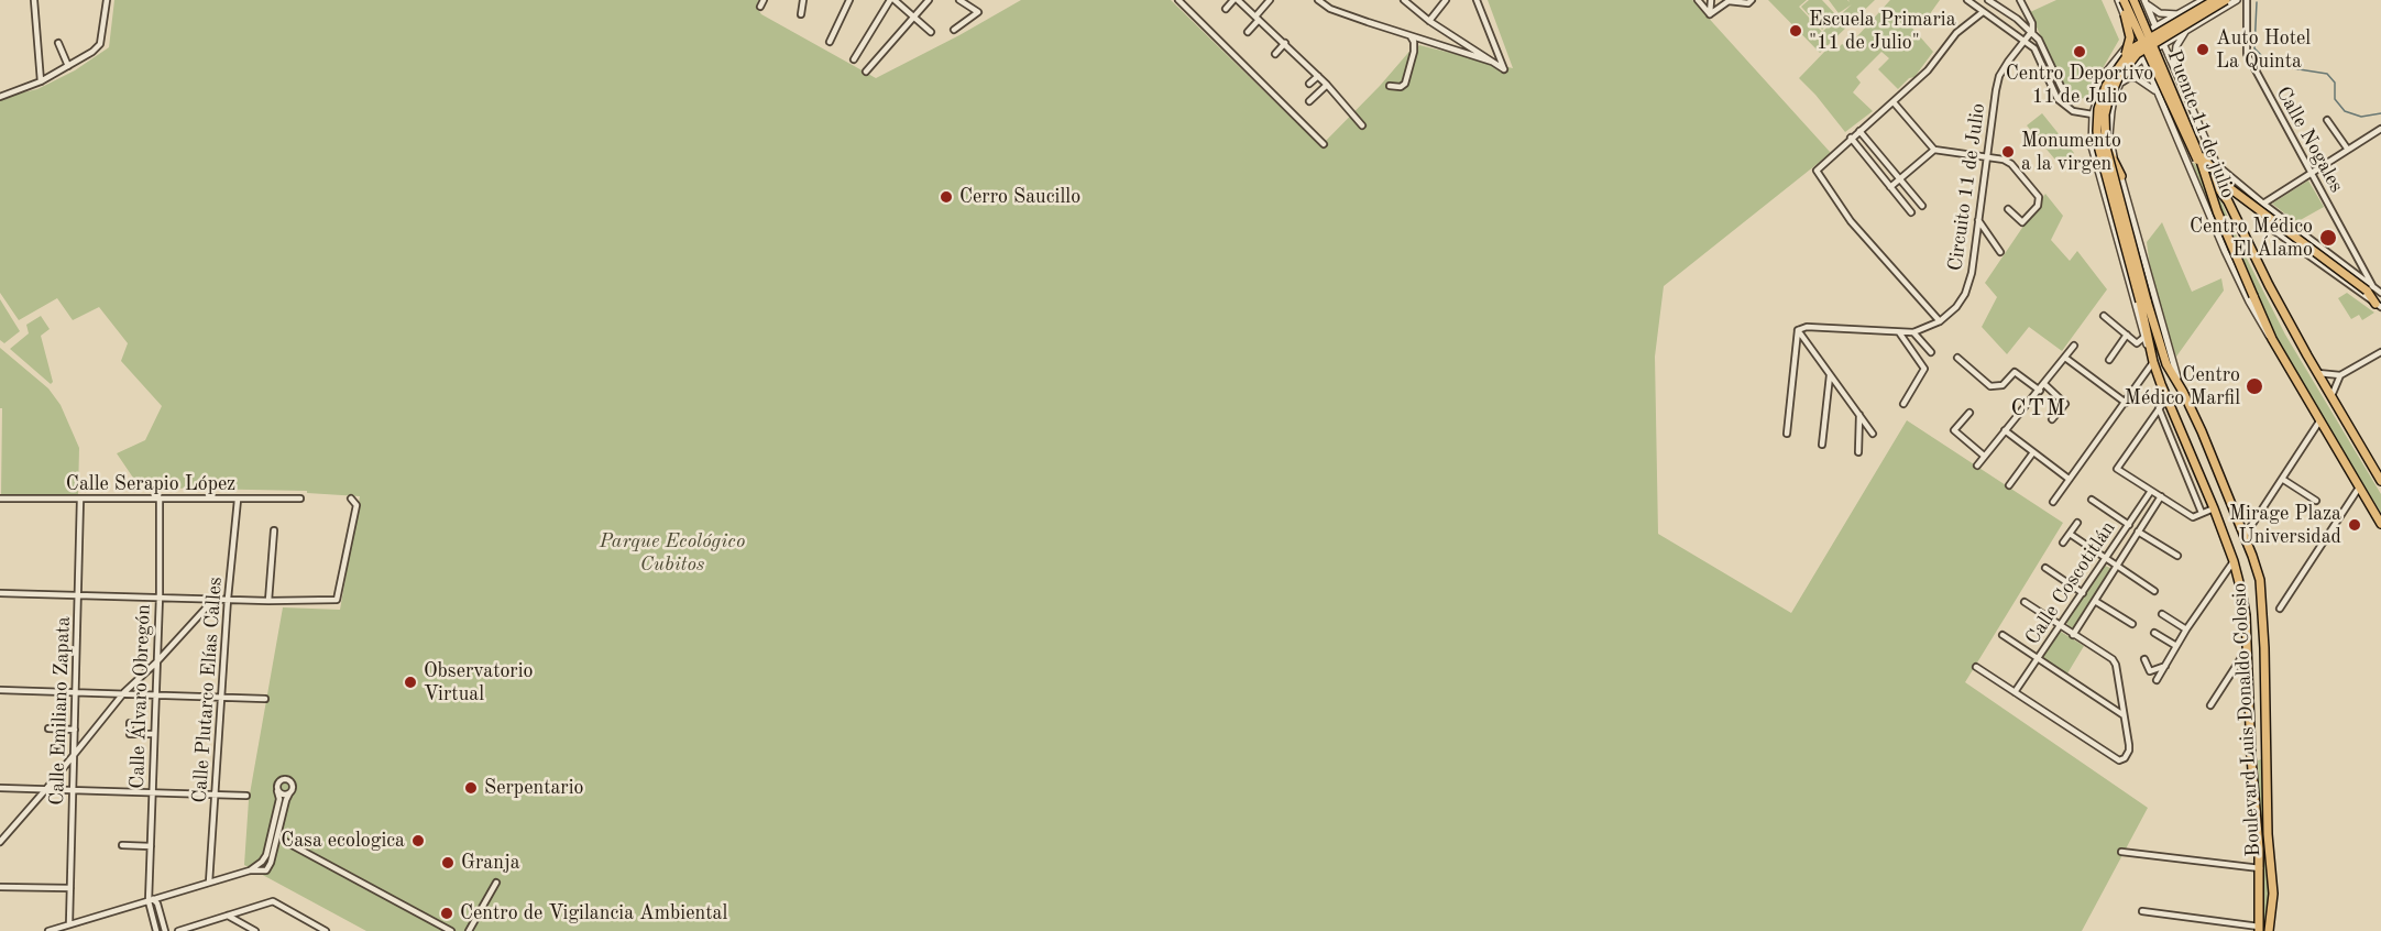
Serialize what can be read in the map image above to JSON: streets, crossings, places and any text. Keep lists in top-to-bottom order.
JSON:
{
  "streets": {
    "main road": ["Puente 11 de julio", "Boulevard Luis Donaldo Colosio"],
    "street": [
      "Calle Nogales",
      "Circuito 11 de Julio",
      "Calle Serapio López",
      "Calle Coscotitlán",
      "Calle Plutarco Elías Calles",
      "Calle Álvaro Obregón",
      "Calle Emiliano Zapata"
    ]
  },
  "crossings": [
    ["Calle Serapio López", "Calle Plutarco Elías Calles"],
    ["Calle Serapio López", "Calle Álvaro Obregón"],
    ["Calle Serapio López", "Calle Emiliano Zapata"]
  ],
  "districts": ["CTM"],
  "parks": ["Parque Ecológico Cubitos"],
  "places": [
    "Escuela Primaria \"11 de Julio\"",
    "Auto Hotel La Quinta",
    "Centro Deportivo 11 de Julio",
    "Monumento a la virgen",
    "Cerro Saucillo",
    "Centro Médico El Álamo",
    "Centro Médico Marfil",
    "Mirage Plaza Universidad",
    "Observatorio Virtual",
    "Serpentario",
    "Casa ecologica",
    "Granja",
    "Centro de Vigilancia Ambiental"
  ]
}
